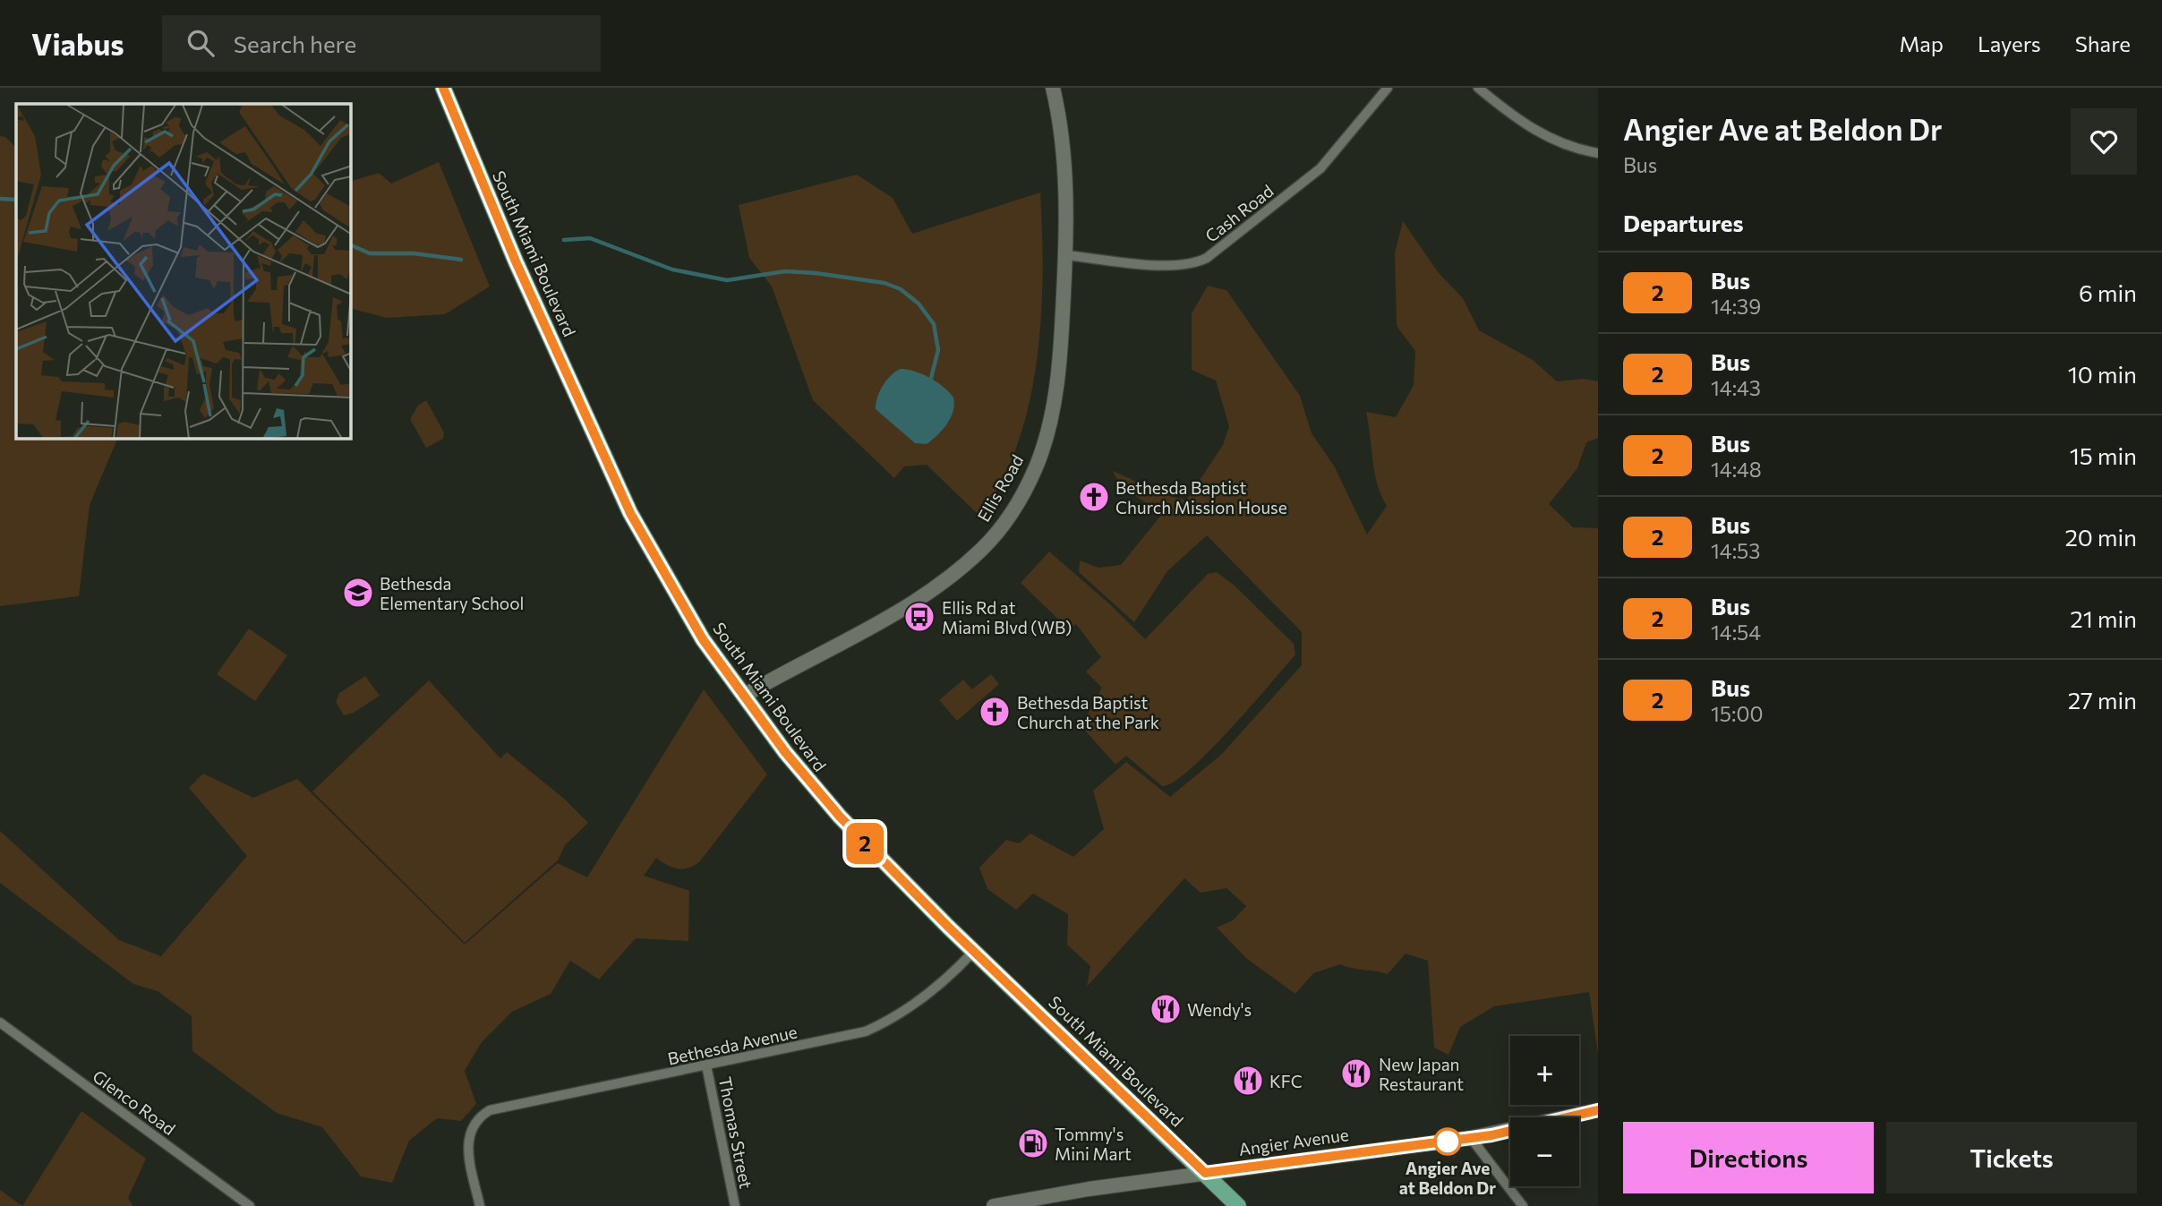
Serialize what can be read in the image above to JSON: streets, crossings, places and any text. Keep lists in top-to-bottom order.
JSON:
{
  "streets": {
    "main road": ["South Miami Boulevard", "Ellis Road", "Angier Avenue"],
    "street": [
      "Cash Road",
      "Bethesda Avenue",
      "Glenco Road",
      "Thomas Street"
    ]
  },
  "crossings": [
    ["Cash Road", "Ellis Road"],
    ["South Miami Boulevard", "Ellis Road"],
    ["South Miami Boulevard", "Bethesda Avenue"],
    ["South Miami Boulevard", "Angier Avenue"],
    ["Bethesda Avenue", "Thomas Street"]
  ],
  "places": {
    "church": ["Bethesda Baptist Church Mission House", "Bethesda Baptist Church at the Park"],
    "school or university": ["Bethesda Elementary School"],
    "bus stop": ["Ellis Rd at Miami Blvd (WB)"],
    "restaurant": ["Wendy's", "New Japan Restaurant", "KFC"],
    "other": ["Angier Ave at Beldon Dr"],
    "fuel station": ["Tommy's Mini Mart"]
  },
  "lines": ["bus line 2"],
  "page": {
    "header": "Viabus",
    "search": "Search here",
    "nav": ["Map", "Layers", "Share"],
    "on_map": "2",
    "heading": [
      ["Angier Ave at Beldon Dr", "Bus"],
      "Departures"
    ],
    "list": [
      {
        "mark": "2",
        "name": "Bus",
        "note": "14:39",
        "value": "6 min"
      },
      {
        "mark": "2",
        "name": "Bus",
        "note": "14:43",
        "value": "10 min"
      },
      {
        "mark": "2",
        "name": "Bus",
        "note": "14:48",
        "value": "15 min"
      },
      {
        "mark": "2",
        "name": "Bus",
        "note": "14:53",
        "value": "20 min"
      },
      {
        "mark": "2",
        "name": "Bus",
        "note": "14:54",
        "value": "21 min"
      },
      {
        "mark": "2",
        "name": "Bus",
        "note": "15:00",
        "value": "27 min"
      }
    ],
    "map_buttons": ["+", "−"],
    "buttons": ["Directions", "Tickets"]
  }
}
